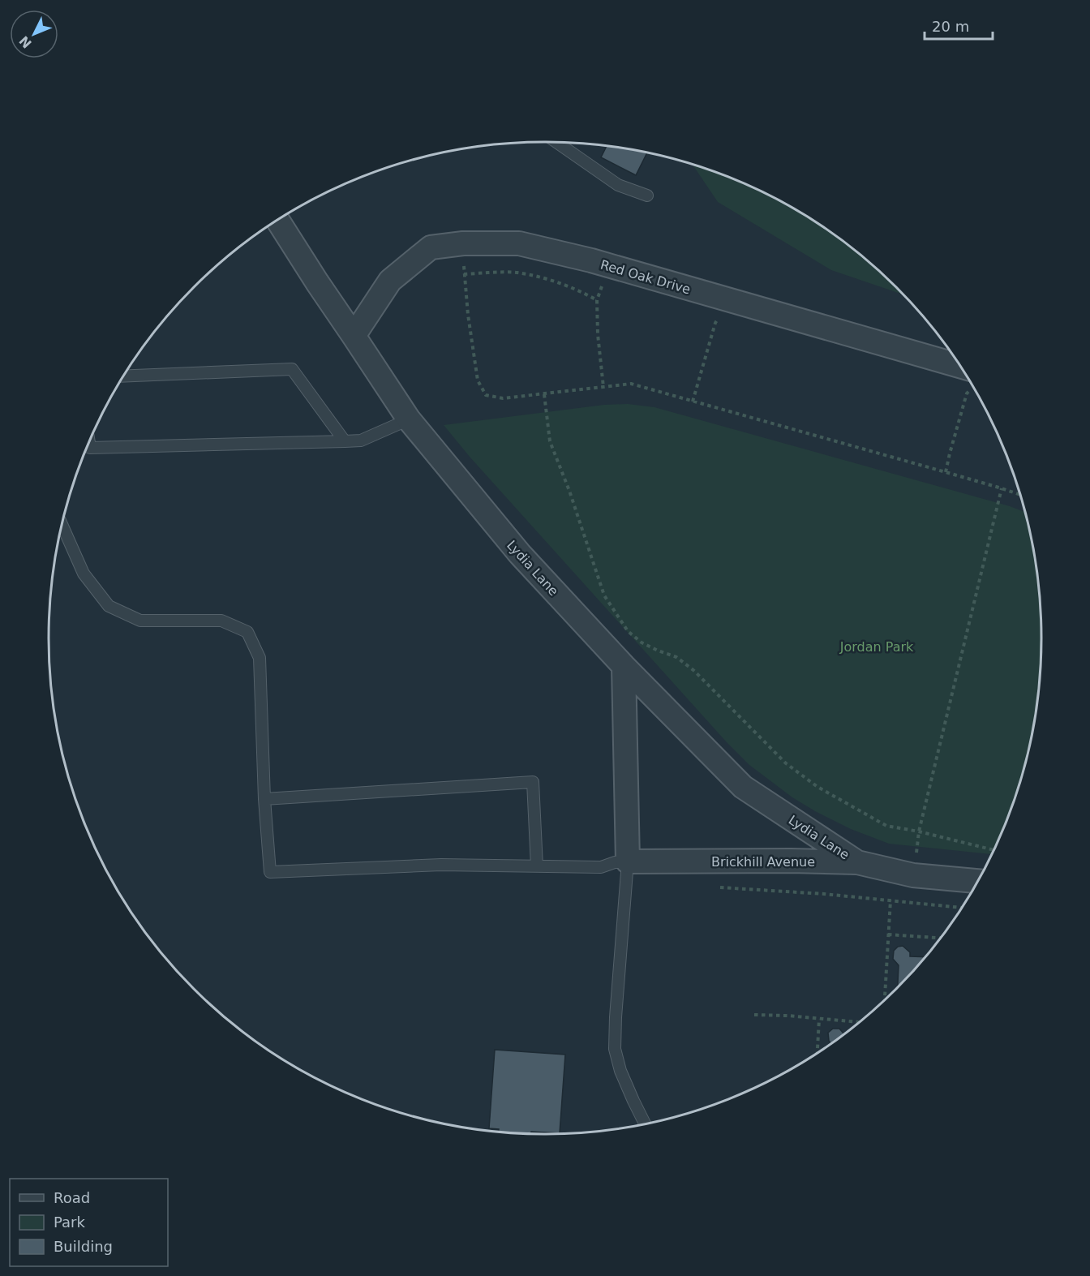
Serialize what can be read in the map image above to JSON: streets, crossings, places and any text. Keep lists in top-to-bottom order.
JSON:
{
  "streets": {
    "street": ["Red Oak Drive", "Lydia Lane", "Brickhill Avenue"]
  },
  "crossings": [
    ["Red Oak Drive", "Lydia Lane"],
    ["Lydia Lane", "Brickhill Avenue"]
  ],
  "parks": ["Jordan Park"],
  "legend": ["Road", "Park", "Building"],
  "scale_bar": "20 m",
  "north": "bottom left"
}
